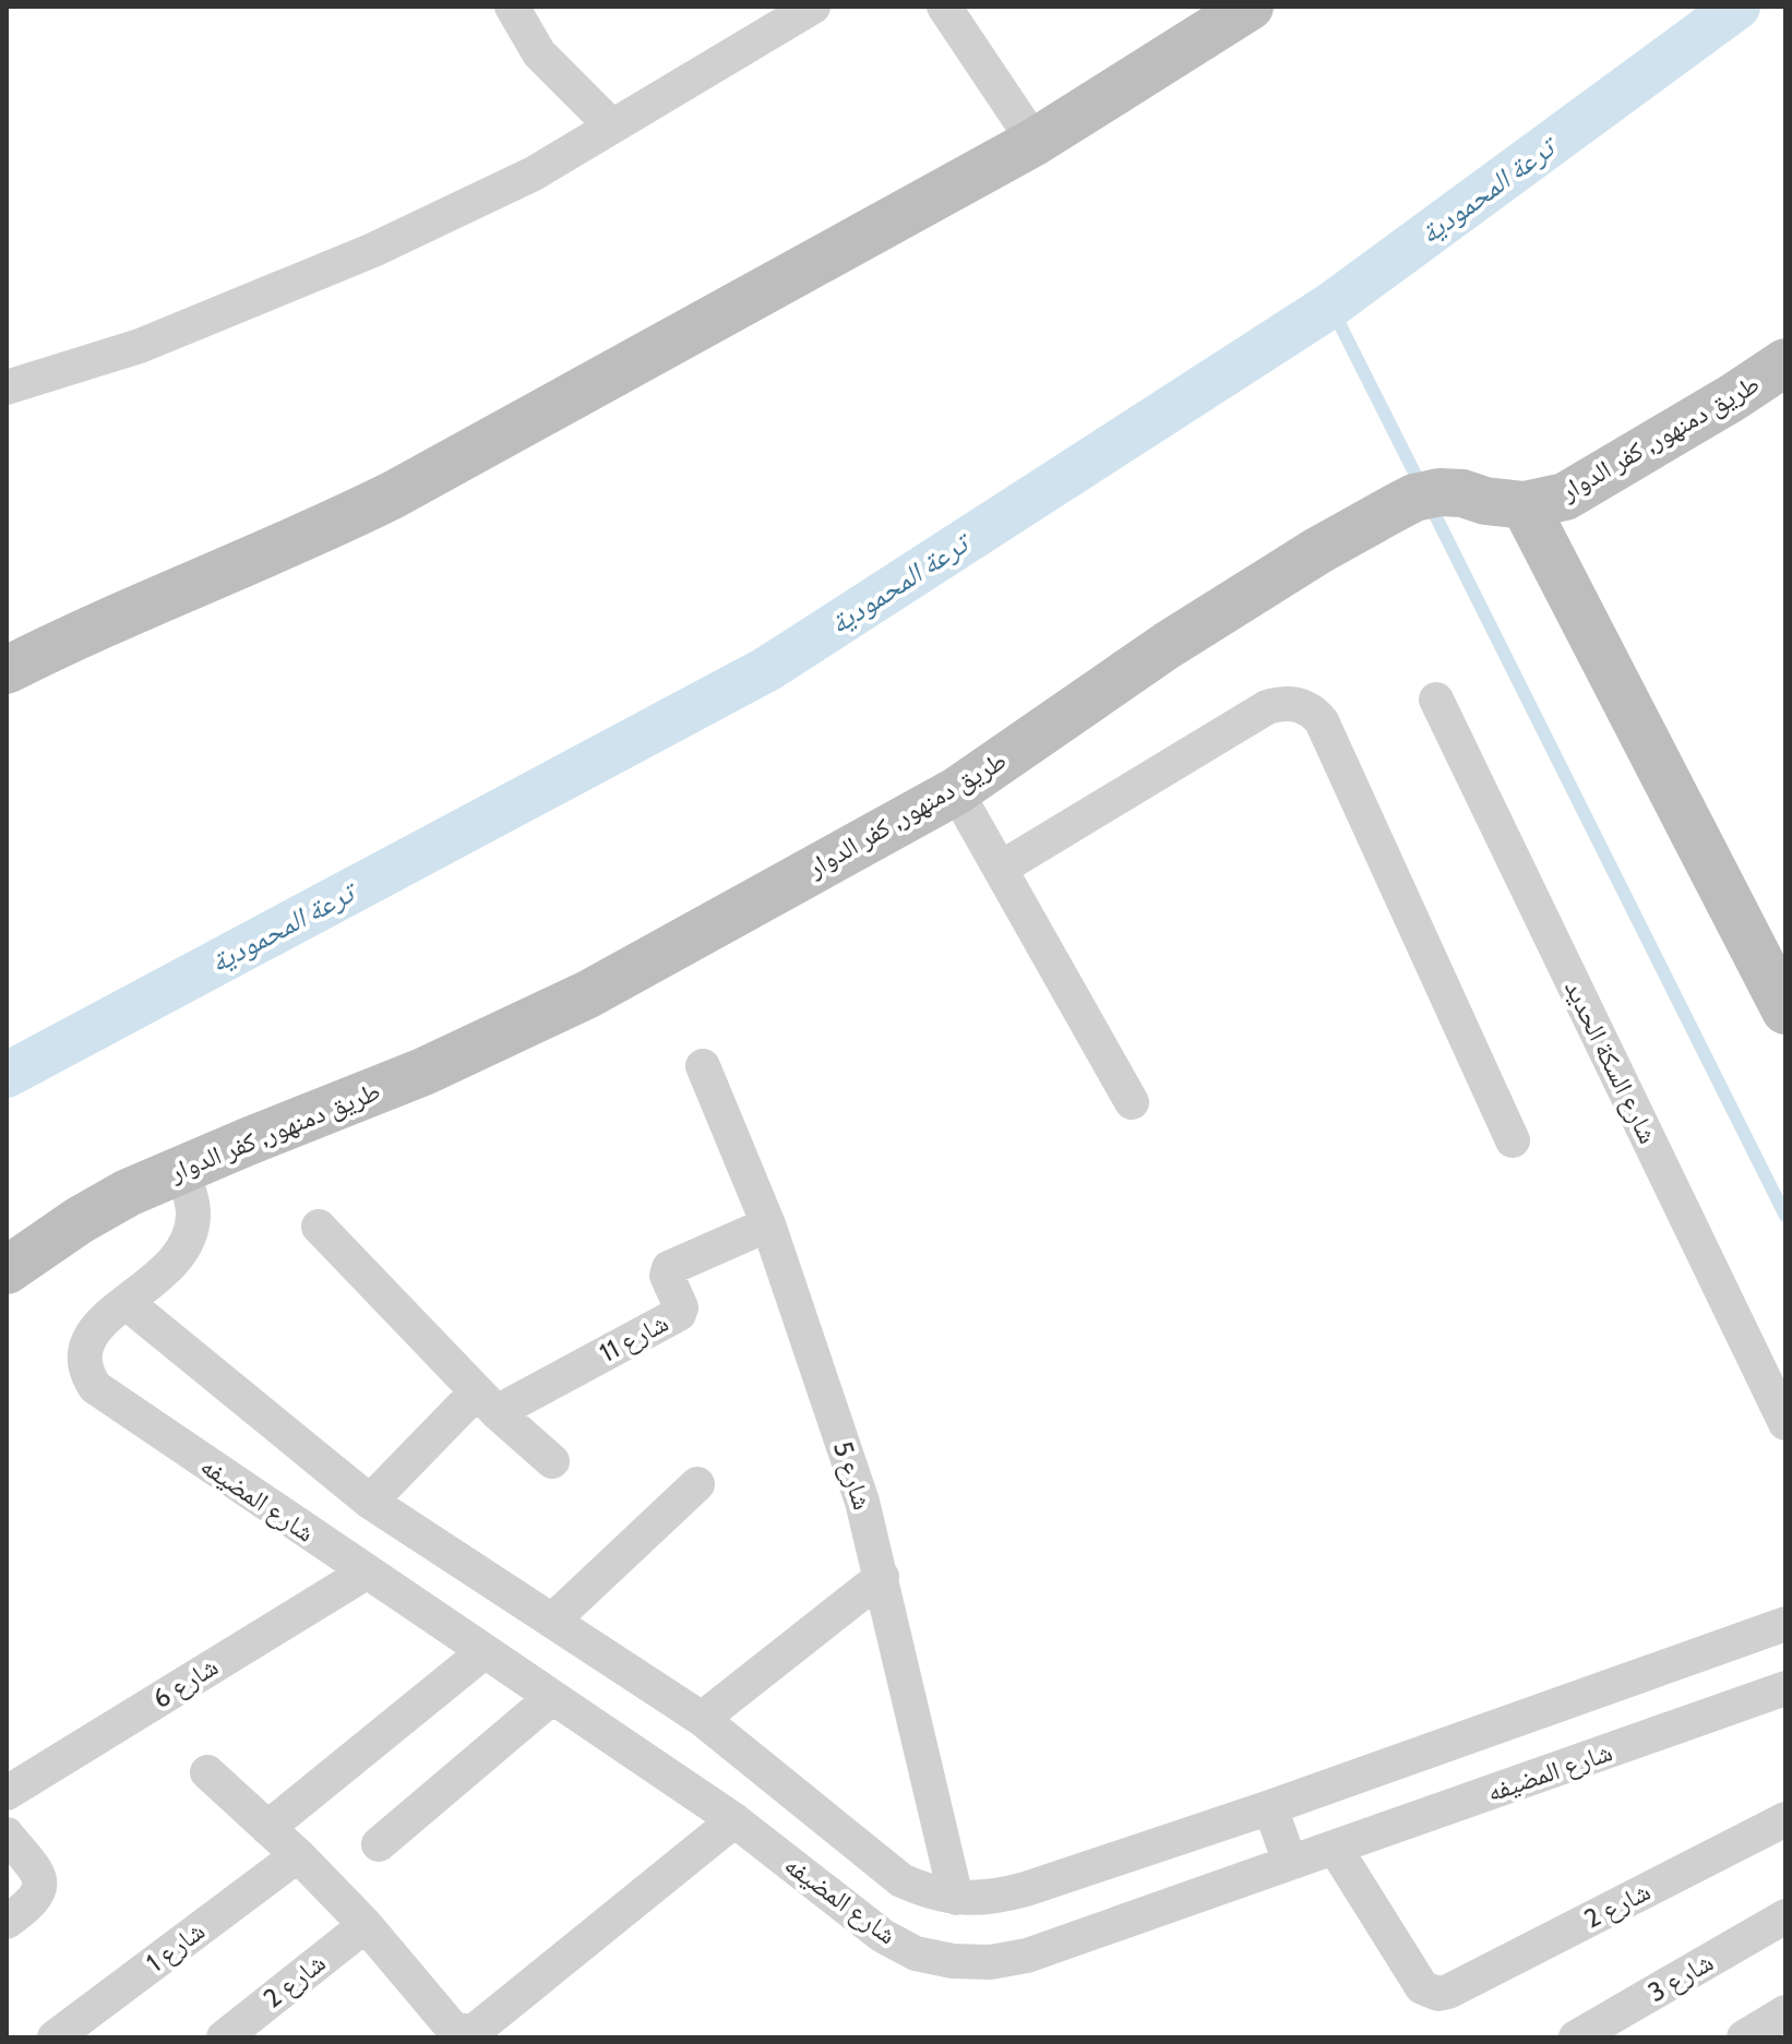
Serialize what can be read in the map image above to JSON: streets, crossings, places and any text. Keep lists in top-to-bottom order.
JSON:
{
  "streets": {
    "main road": ["طريق دمنهور, كفر الدوار"],
    "street": [
      "شارع السكة الحديد",
      "شارع 11",
      "شارع 5",
      "شارع المضيفه",
      "شارع 6",
      "شارع 2",
      "شارع 1",
      "شارع 3"
    ]
  },
  "crossings": [
    ["طريق دمنهور, كفر الدوار", "شارع المضيفه"],
    ["شارع 11", "شارع 5"],
    ["شارع 5", "شارع المضيفه"],
    ["شارع المضيفه", "شارع 6"],
    ["شارع المضيفه", "شارع 2"]
  ],
  "water": ["ترعة المحمودية"]
}
